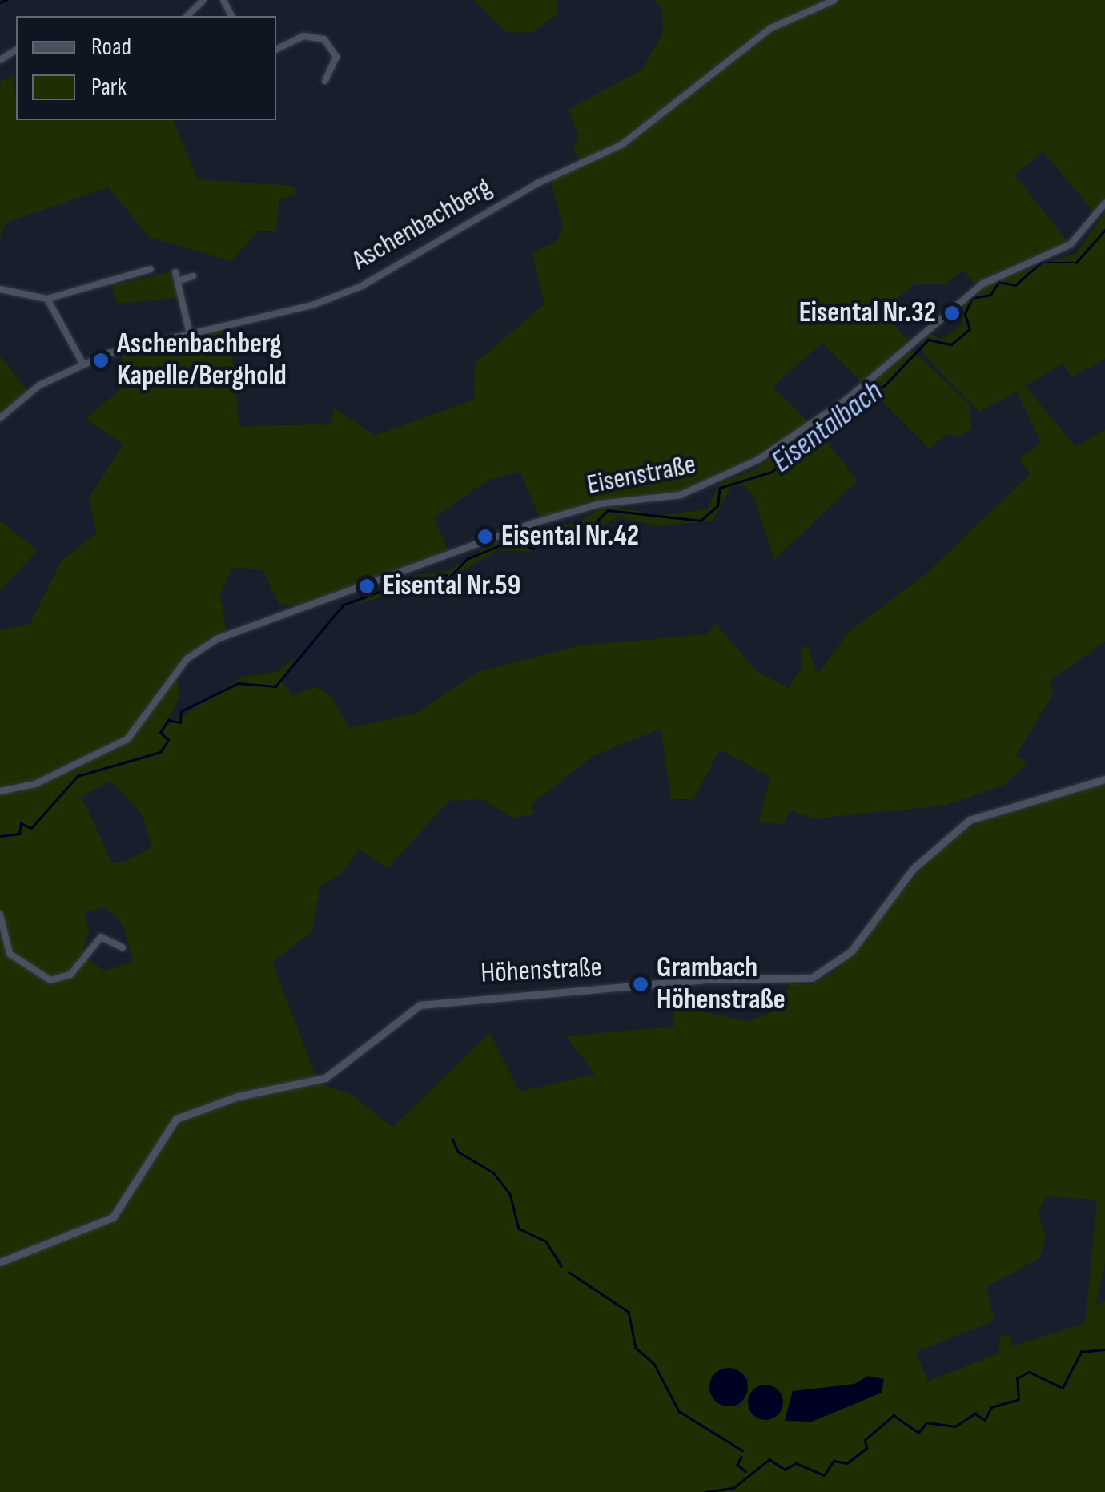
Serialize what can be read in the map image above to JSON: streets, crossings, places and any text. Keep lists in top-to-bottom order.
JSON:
{
  "streets": {
    "street": ["Aschenbachberg", "Eisenstraße", "Höhenstraße"]
  },
  "water": ["Eisentalbach"],
  "places": [
    "Eisental Nr.32",
    "Aschenbachberg Kapelle/Berghold",
    "Eisental Nr.42",
    "Eisental Nr.59",
    "Grambach Höhenstraße"
  ],
  "legend": ["Road", "Park"]
}
